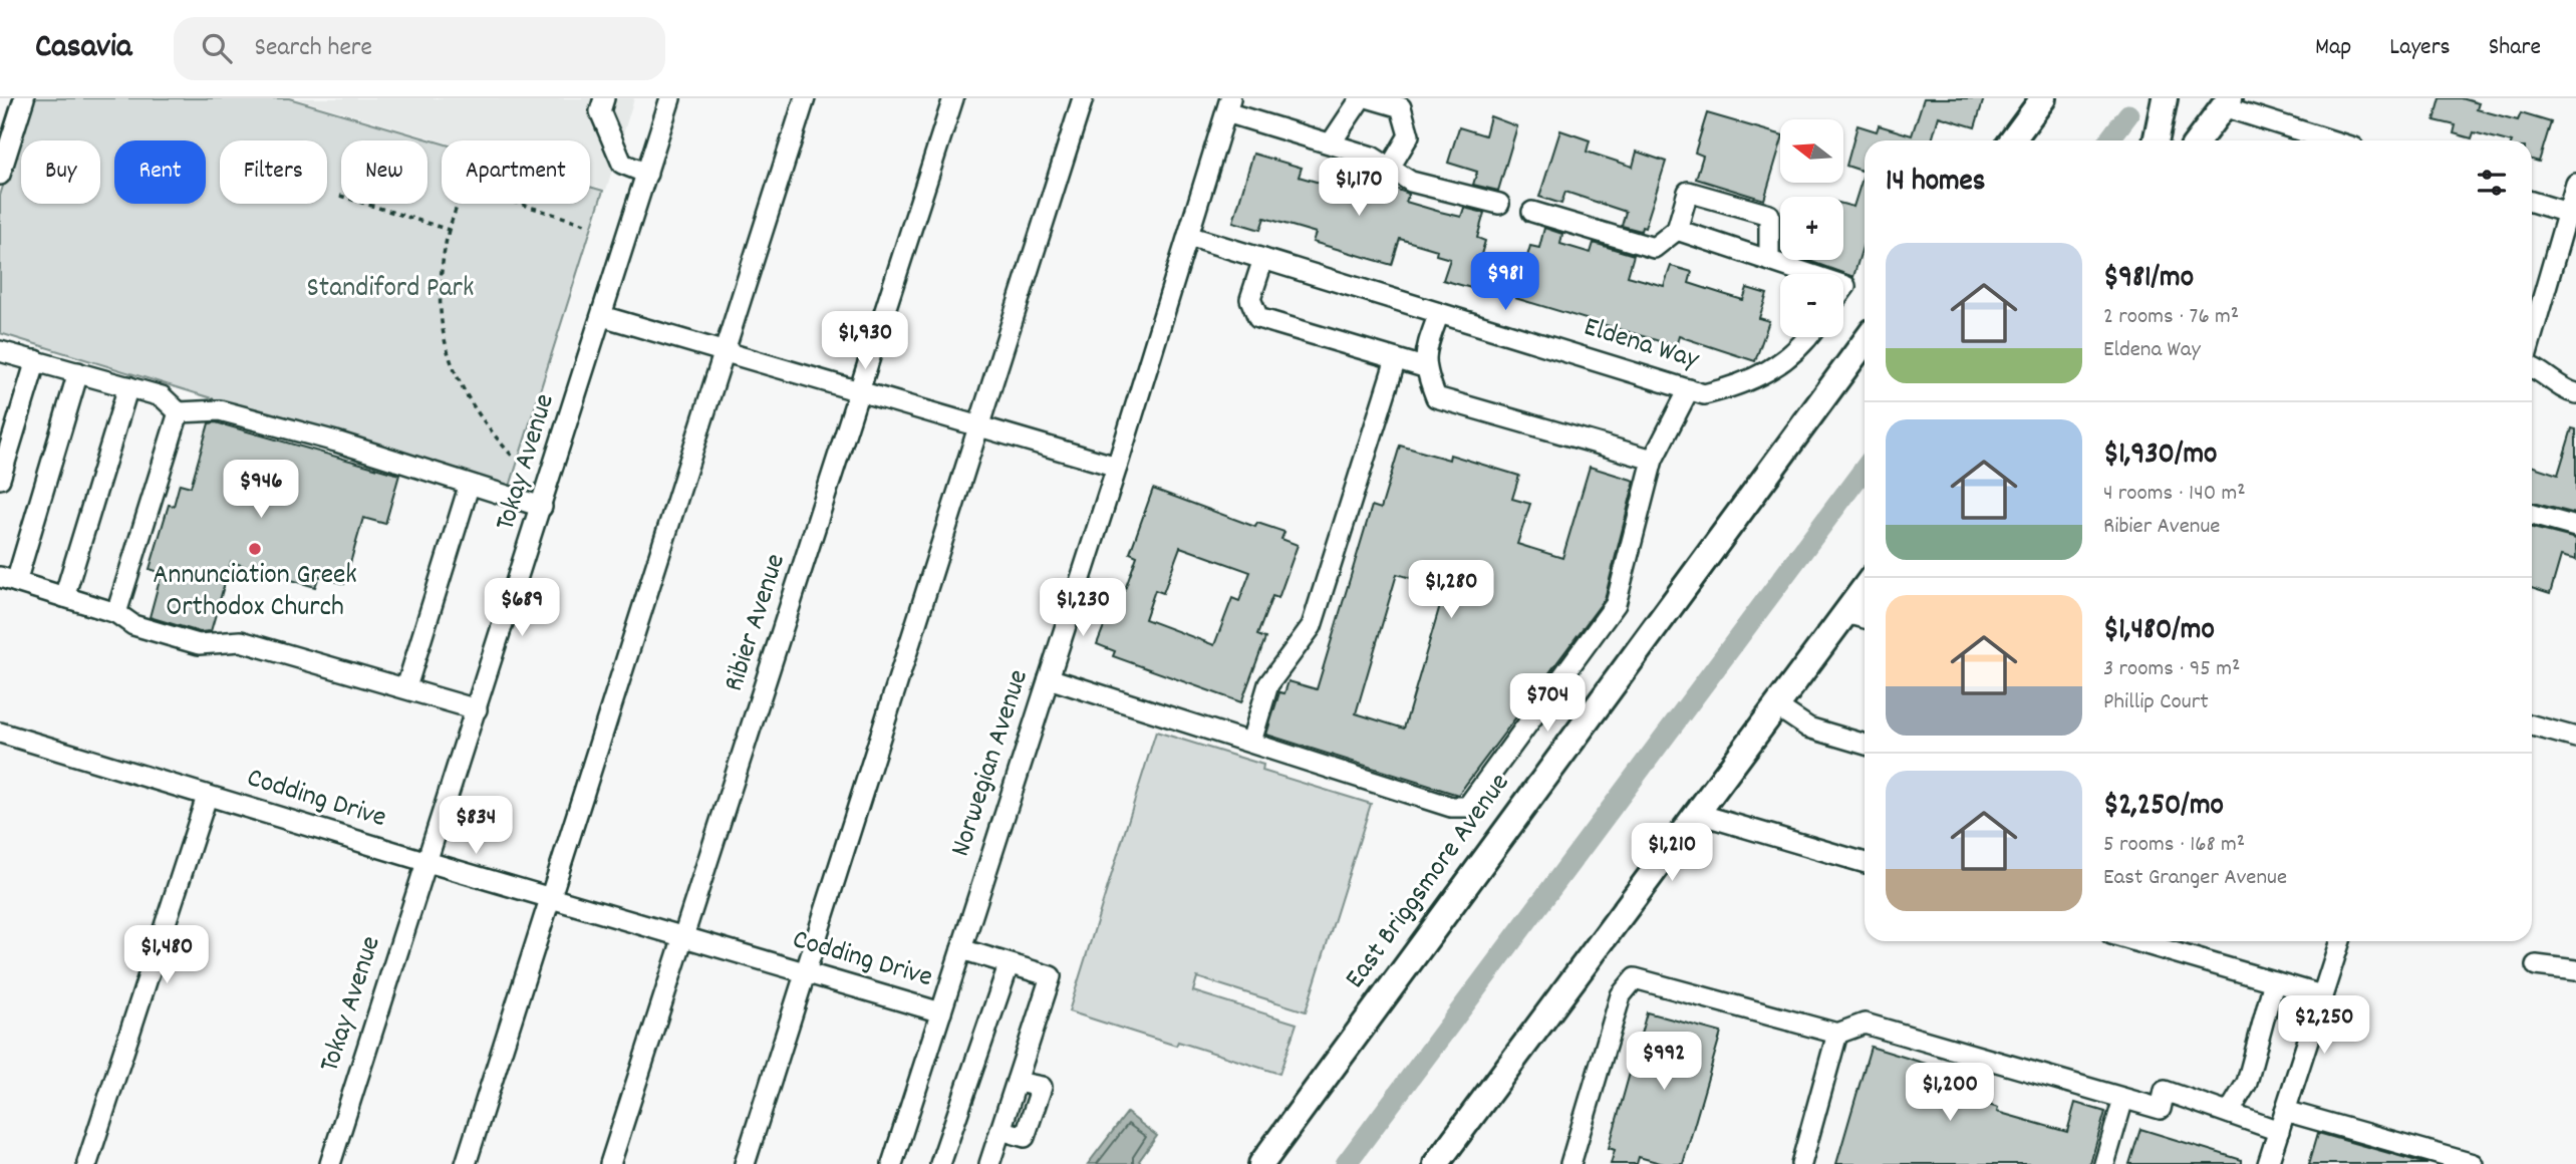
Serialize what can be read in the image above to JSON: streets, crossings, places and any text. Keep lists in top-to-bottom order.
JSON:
{
  "streets": {
    "main road": ["East Briggsmore Avenue"],
    "street": [
      "Eldena Way",
      "Tokay Avenue",
      "Ribier Avenue",
      "Norwegian Avenue",
      "Codding Drive"
    ]
  },
  "crossings": [
    ["Eldena Way", "Norwegian Avenue"],
    ["Tokay Avenue", "Codding Drive"],
    ["Ribier Avenue", "Codding Drive"],
    ["Norwegian Avenue", "Codding Drive"]
  ],
  "parks": ["Standiford Park"],
  "places": ["Annunciation Greek Orthodox Church"],
  "north": "left",
  "page": {
    "header": "Casavia",
    "search": "Search here",
    "nav": ["Map", "Layers", "Share"],
    "map_buttons": ["+", "−"],
    "chip": [
      "Buy",
      "Rent",
      "Filters",
      "New",
      "Apartment"
    ],
    "heading": "14 homes",
    "price": [
      "$1,170",
      "$981",
      "$1,930",
      "$946",
      "$1,280",
      "$689",
      "$1,230",
      "$704",
      "$834",
      "$1,210",
      "$1,480",
      "$2,250",
      "$992",
      "$1,200"
    ],
    "list": [
      {
        "name": "$981/mo",
        "note": "2 rooms · 76 m² · Eldena Way"
      },
      {
        "name": "$1,930/mo",
        "note": "4 rooms · 140 m² · Ribier Avenue"
      },
      {
        "name": "$1,480/mo",
        "note": "3 rooms · 95 m² · Phillip Court"
      },
      {
        "name": "$2,250/mo",
        "note": "5 rooms · 168 m² · East Granger Avenue"
      }
    ]
  }
}
